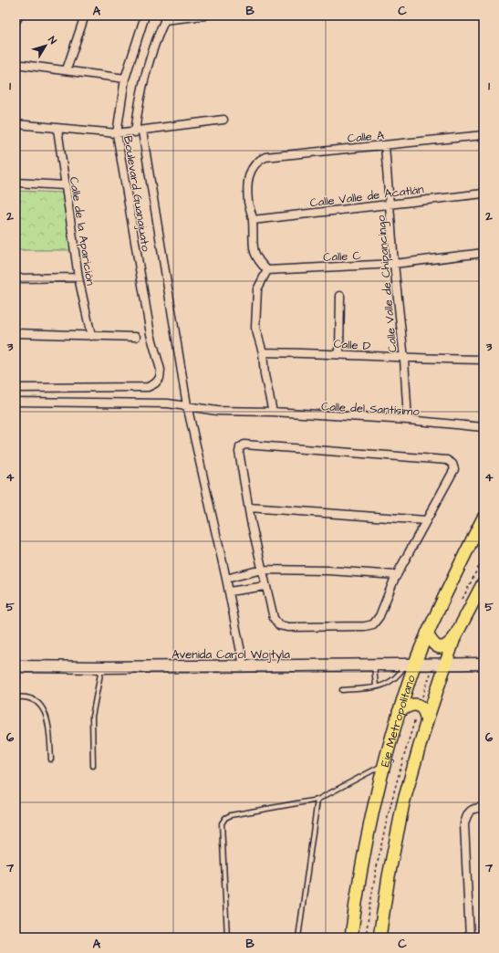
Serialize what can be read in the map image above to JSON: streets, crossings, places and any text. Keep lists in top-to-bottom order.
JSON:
{
  "streets": {
    "main road": ["Eje Metropolitano"],
    "street": [
      "Calle A",
      "Boulevard Guanajuato",
      "Calle Valle de Acatlán",
      "Calle de la Aparición",
      "Calle C",
      "Calle Valle de Chipancingo",
      "Calle D",
      "Calle del Santísimo",
      "Avenida Carol Wojtyla"
    ]
  },
  "crossings": [
    ["Calle A", "Calle Valle de Acatlán"],
    ["Calle A", "Calle Valle de Chipancingo"],
    ["Boulevard Guanajuato", "Calle del Santísimo"],
    ["Boulevard Guanajuato", "Avenida Carol Wojtyla"],
    ["Calle Valle de Acatlán", "Calle Valle de Chipancingo"],
    ["Calle C", "Calle Valle de Chipancingo"],
    ["Calle Valle de Chipancingo", "Calle D"],
    ["Calle Valle de Chipancingo", "Calle del Santísimo"],
    ["Avenida Carol Wojtyla", "Eje Metropolitano"]
  ],
  "north": "top right",
  "grid": {
    "columns": ["A", "B", "C"],
    "rows": [
      "1",
      "2",
      "3",
      "4",
      "5",
      "6",
      "7"
    ]
  }
}
